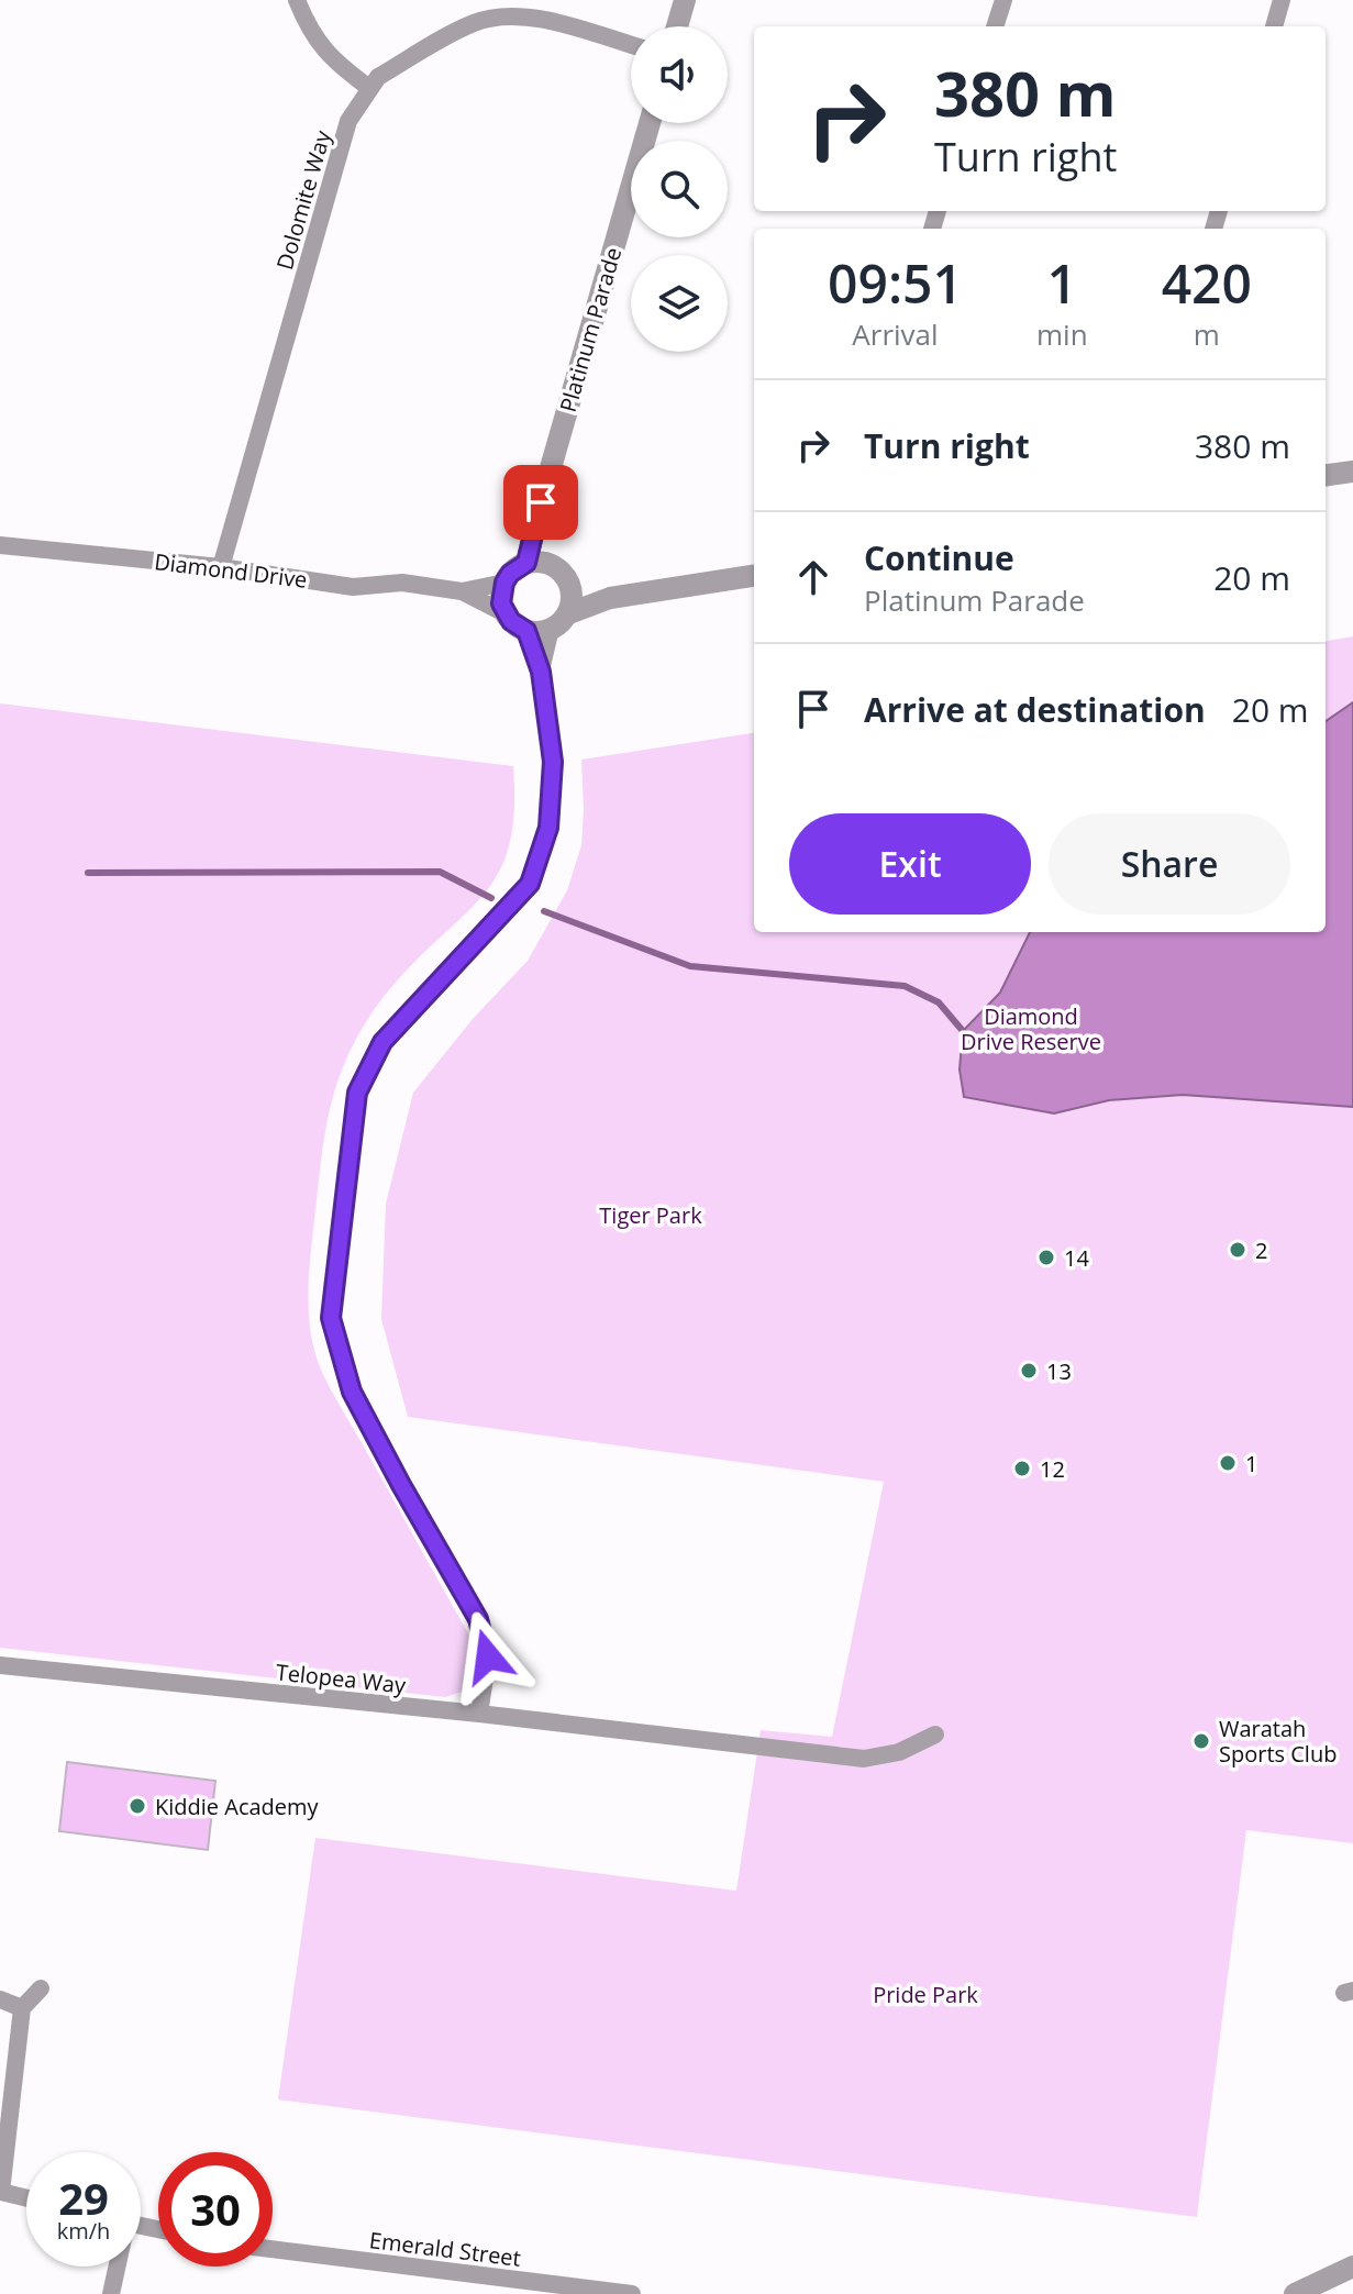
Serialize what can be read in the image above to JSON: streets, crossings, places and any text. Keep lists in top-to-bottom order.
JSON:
{
  "streets": {
    "street": [
      "Dolomite Way",
      "Platinum Parade",
      "Diamond Drive",
      "Telopea Way",
      "Emerald Street"
    ]
  },
  "crossings": [
    ["Dolomite Way", "Diamond Drive"],
    ["Platinum Parade", "Diamond Drive"]
  ],
  "parks": ["Diamond Drive Reserve", "Tiger Park", "Pride Park"],
  "places": [
    "2",
    "14",
    "13",
    "1",
    "12",
    "Waratah Sports Club",
    "Kiddie Academy"
  ],
  "page": {
    "turn": ["380 m", "Turn right"],
    "eta": [
      "09:51",
      "Arrival",
      "1",
      "min",
      "420",
      "m"
    ],
    "list": [
      {
        "name": "Turn right",
        "value": "380 m"
      },
      {
        "name": "Continue",
        "note": "Platinum Parade",
        "value": "20 m"
      },
      {
        "name": "Arrive at destination",
        "value": "20 m"
      }
    ],
    "buttons": ["Exit", "Share"],
    "speed": "29 km/h",
    "limit": "30"
  }
}
